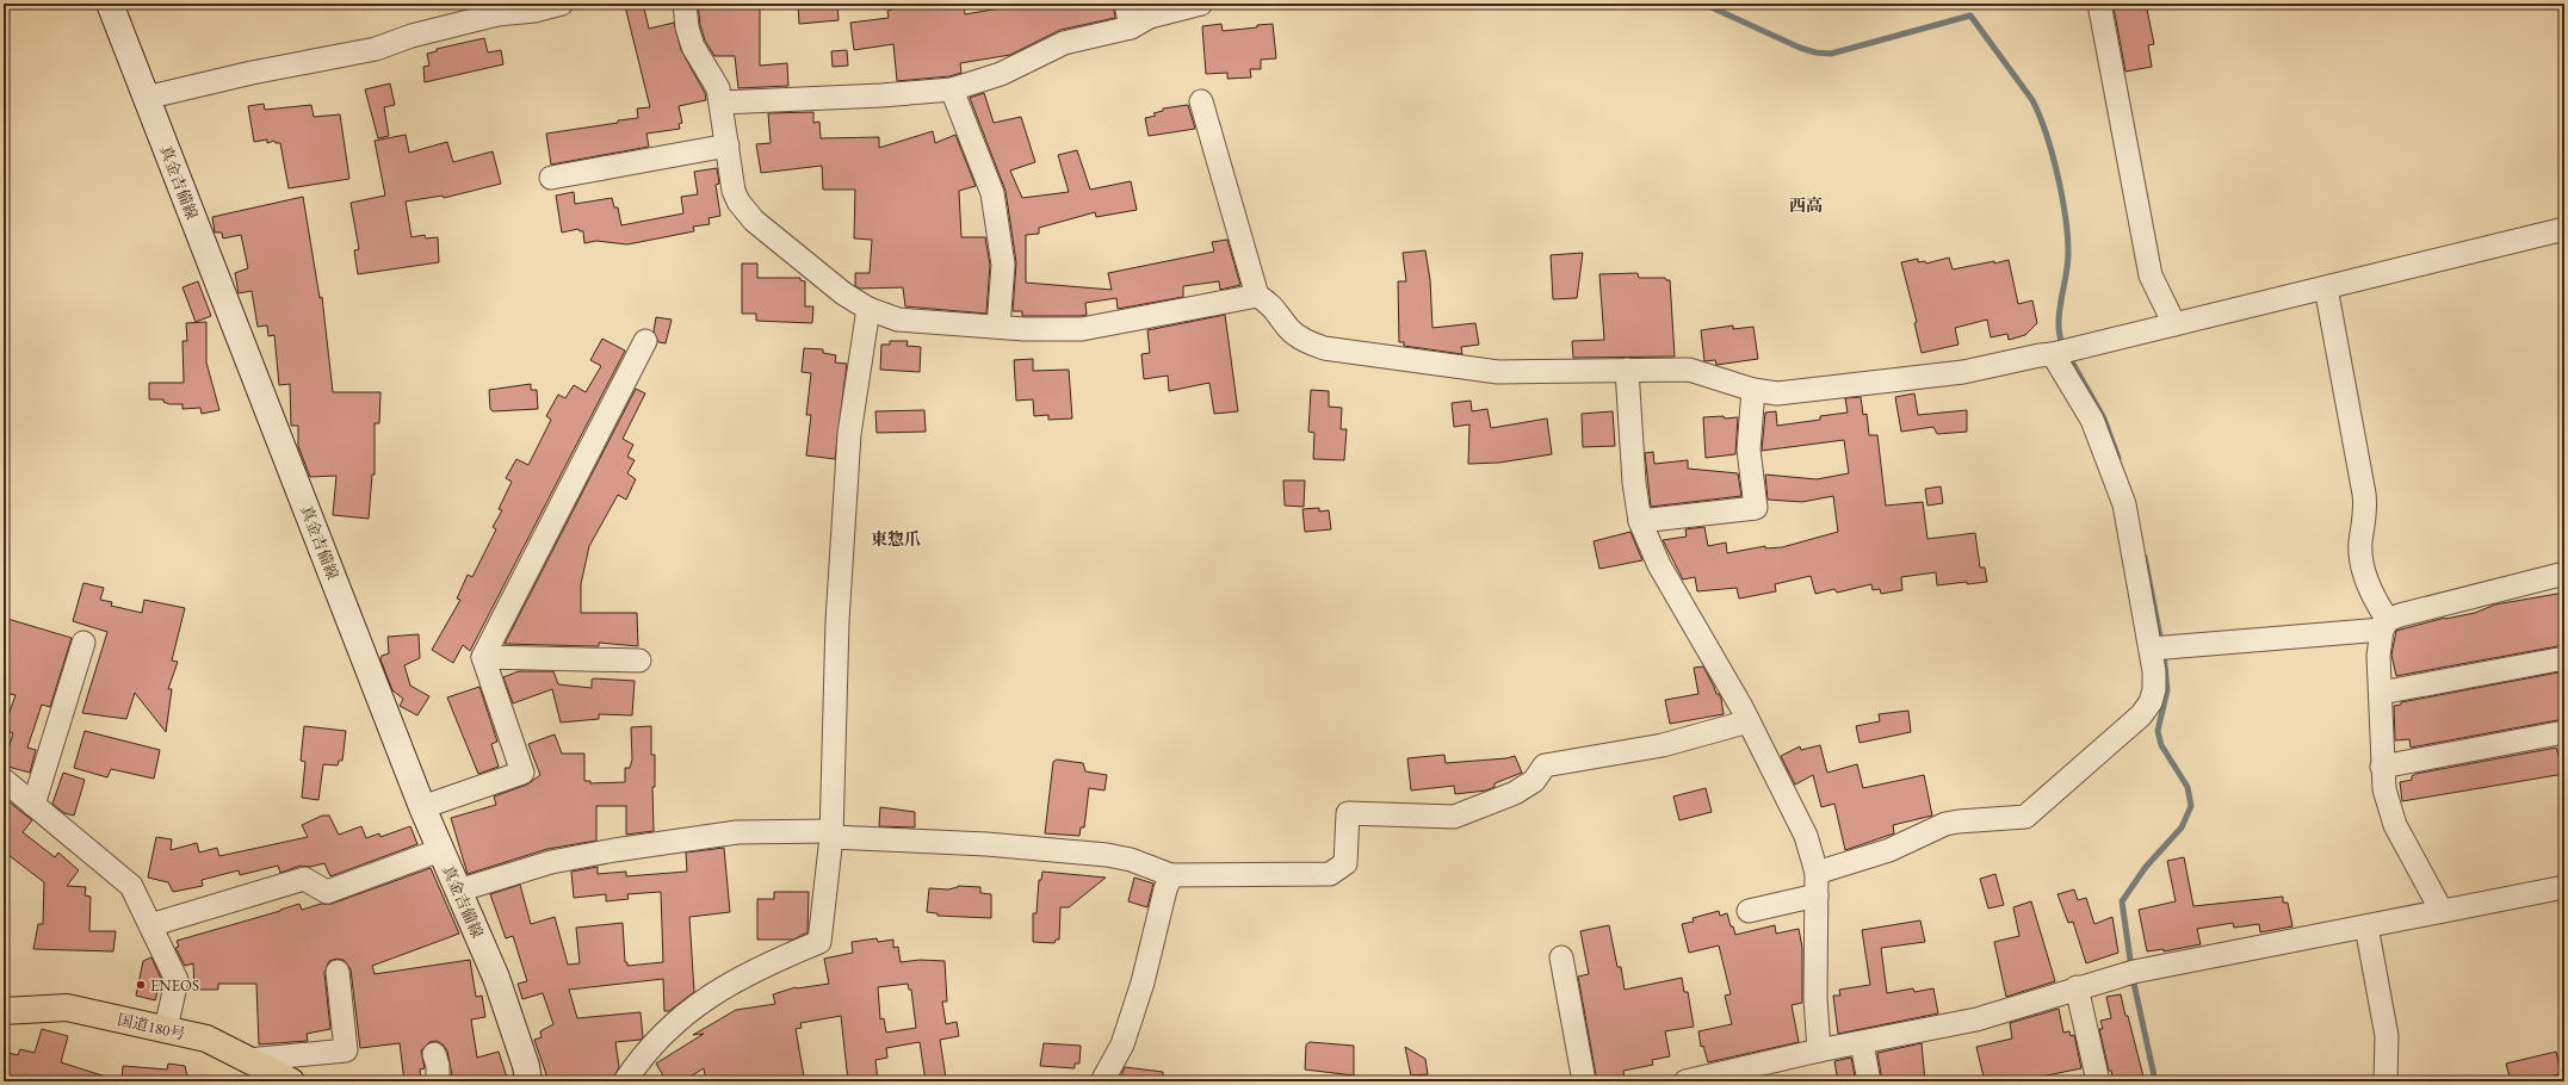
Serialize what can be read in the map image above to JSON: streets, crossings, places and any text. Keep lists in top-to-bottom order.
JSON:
{
  "streets": {
    "highway": ["国道180号"],
    "main road": ["真金吉備線"]
  },
  "districts": ["西高", "東惣爪"],
  "places": ["ENEOS"]
}
